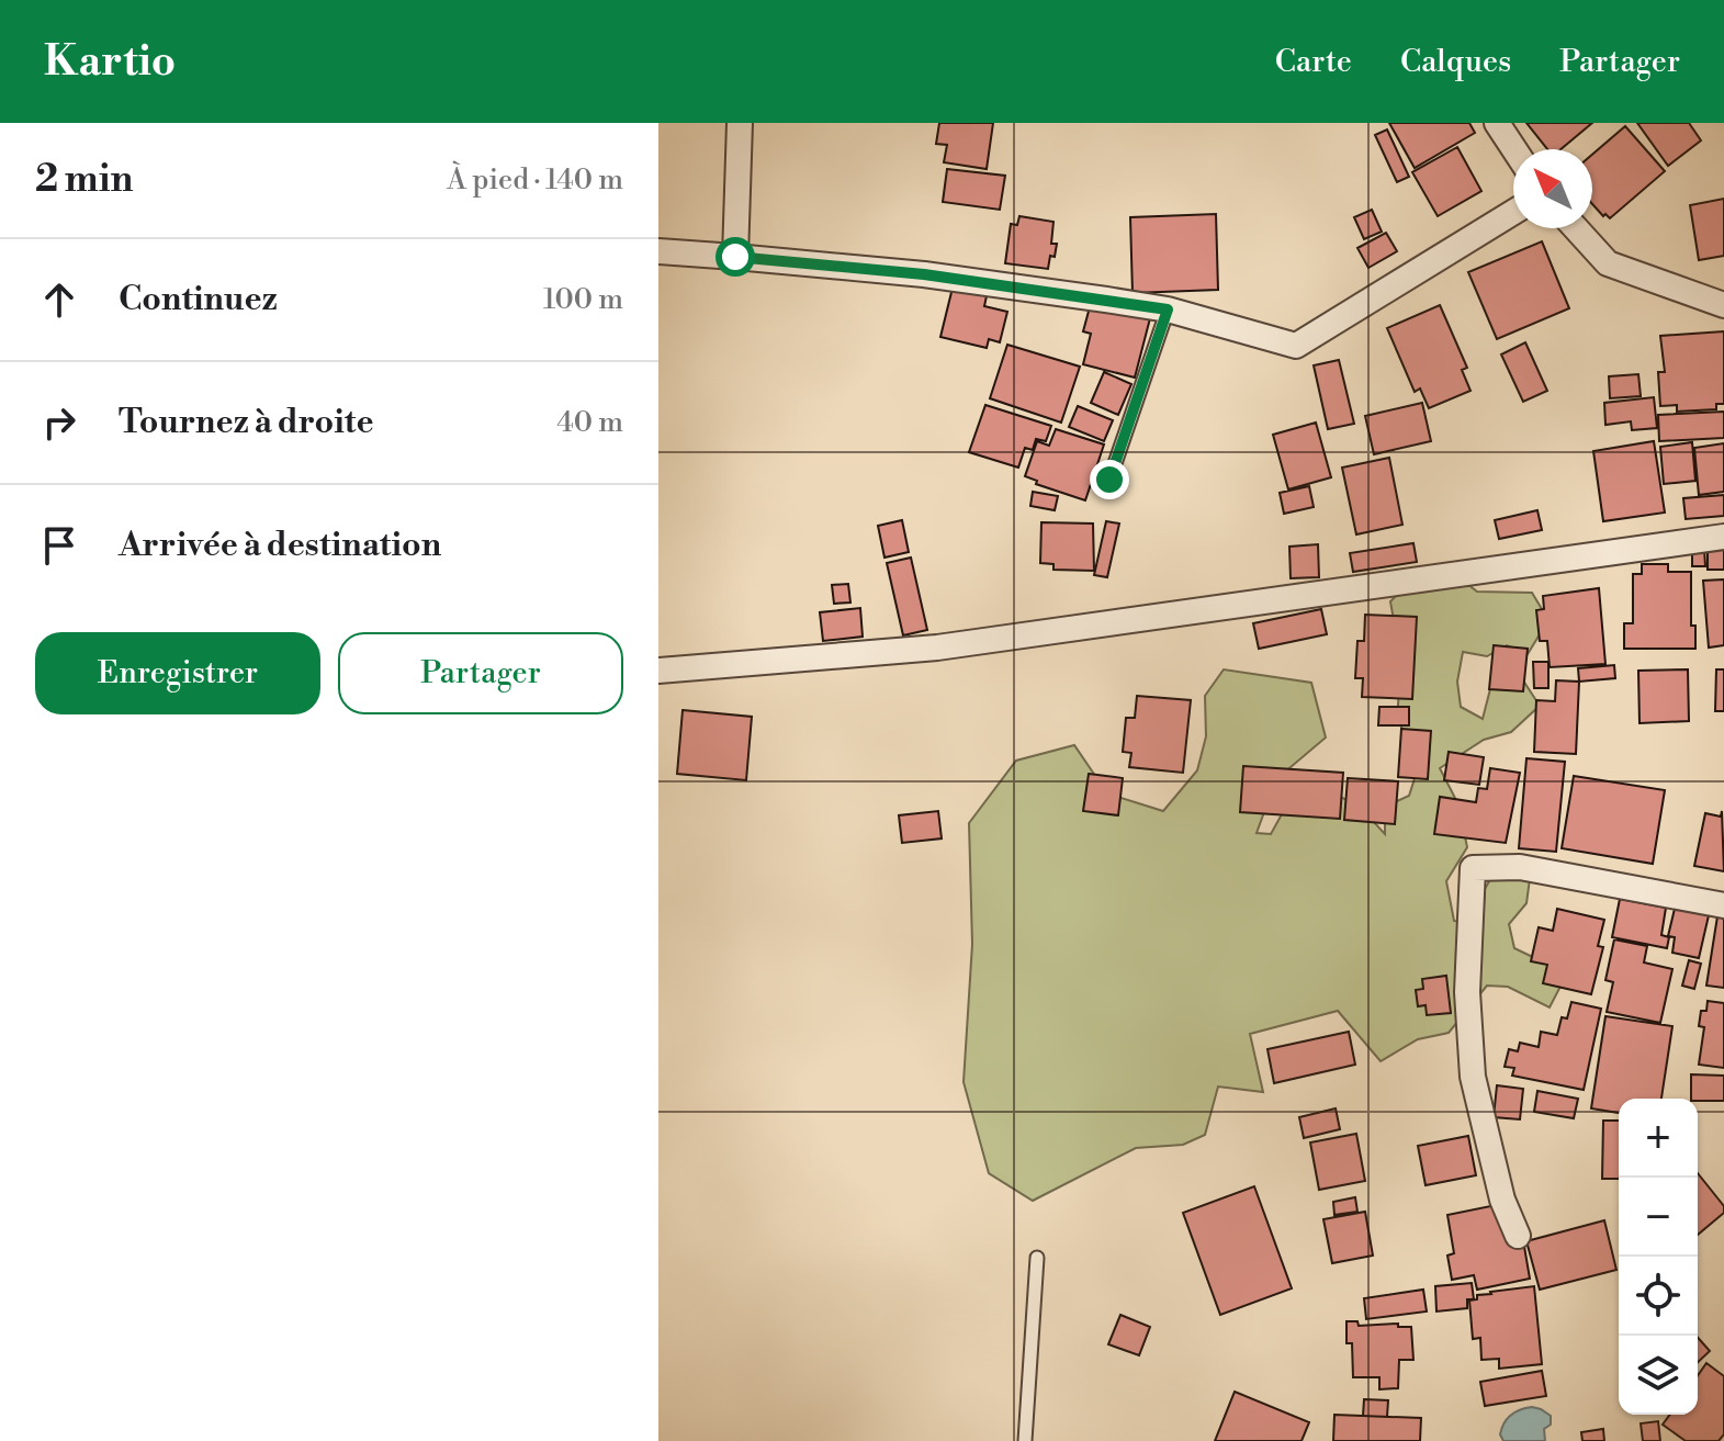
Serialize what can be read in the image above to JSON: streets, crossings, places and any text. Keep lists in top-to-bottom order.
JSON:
{
  "north": "top left",
  "page": {
    "header": "Kartio",
    "nav": ["Carte", "Calques", "Partager"],
    "heading": ["2 min", "À pied · 140 m"],
    "list": [
      ["Continuez", "100 m"],
      ["Tournez à droite", "40 m"],
      "Arrivée à destination"
    ],
    "buttons": ["Enregistrer", "Partager"],
    "map_buttons": ["+", "−"]
  }
}
